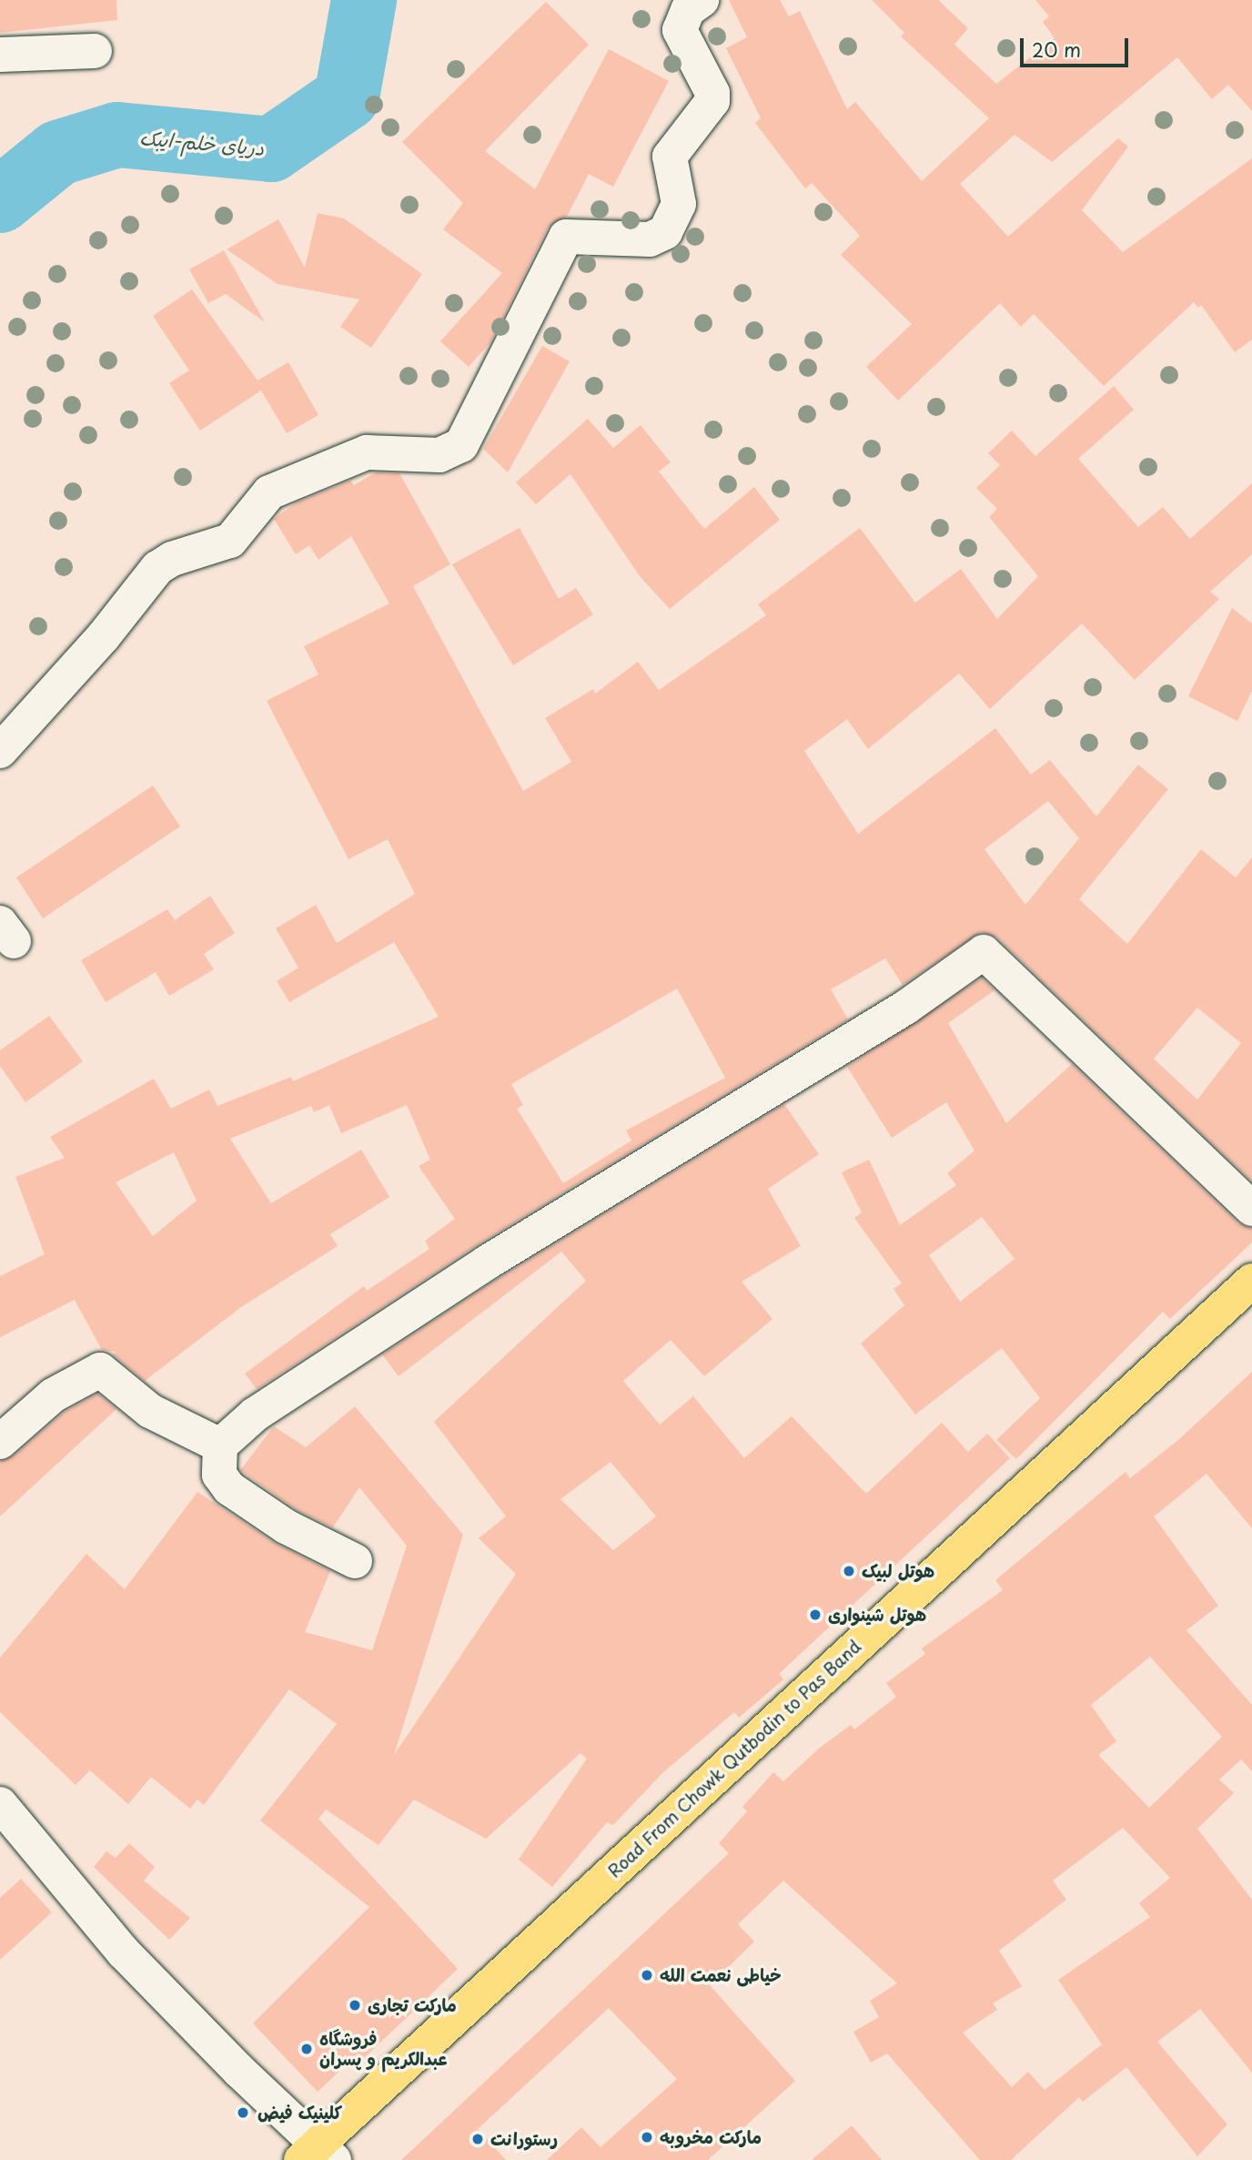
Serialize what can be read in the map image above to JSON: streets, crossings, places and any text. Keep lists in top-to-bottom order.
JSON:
{
  "streets": {
    "main road": ["Road From Chowk Qutbodin to Pas Band"]
  },
  "water": ["دریای خلم-ایبک"],
  "places": [
    "هوتل لبیک",
    "هوتل شینواری",
    "خیاطی نعمت الله",
    "مارکت تجاری",
    "فروشگاه عبدالکریم و پسران",
    "کلینیک فیض",
    "مارکت مخروبه",
    "رستورانت"
  ],
  "scale_bar": "20 m"
}
